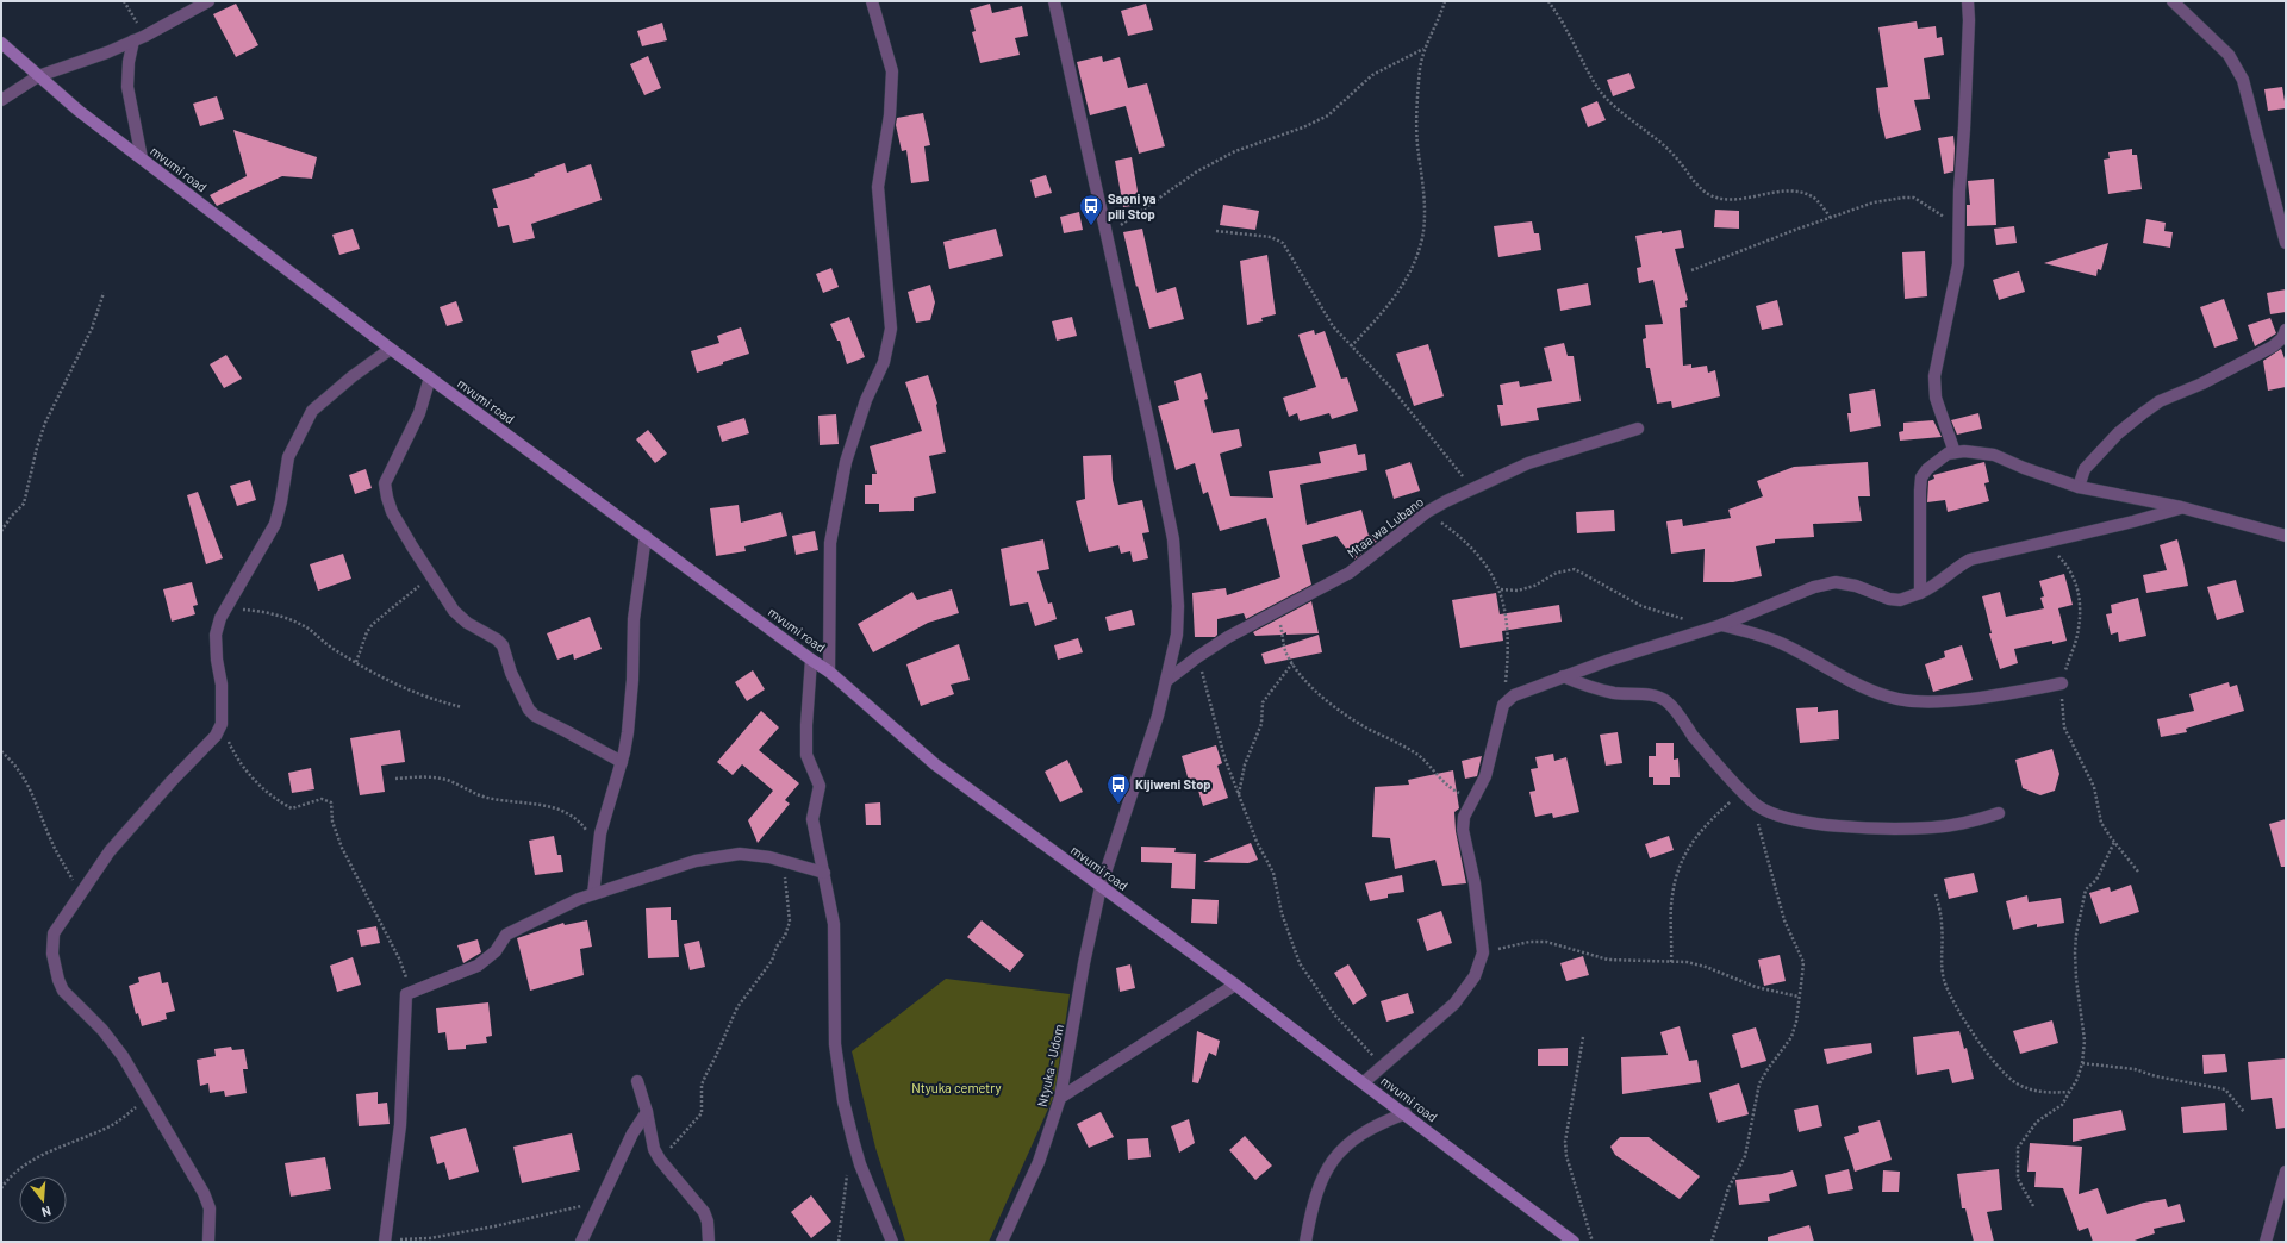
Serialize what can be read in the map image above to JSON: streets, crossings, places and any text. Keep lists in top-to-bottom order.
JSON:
{
  "streets": {
    "street": ["mvumi road", "Mtaa wa Lubano", "Ntyuka - Udom"]
  },
  "crossings": [
    ["mvumi road", "Ntyuka - Udom"],
    ["Mtaa wa Lubano", "Ntyuka - Udom"]
  ],
  "parks": ["Ntyuka cemetry"],
  "places": {
    "bus stop": ["Saoni ya pili Stop", "Kijiweni Stop"]
  },
  "north": "bottom"
}
